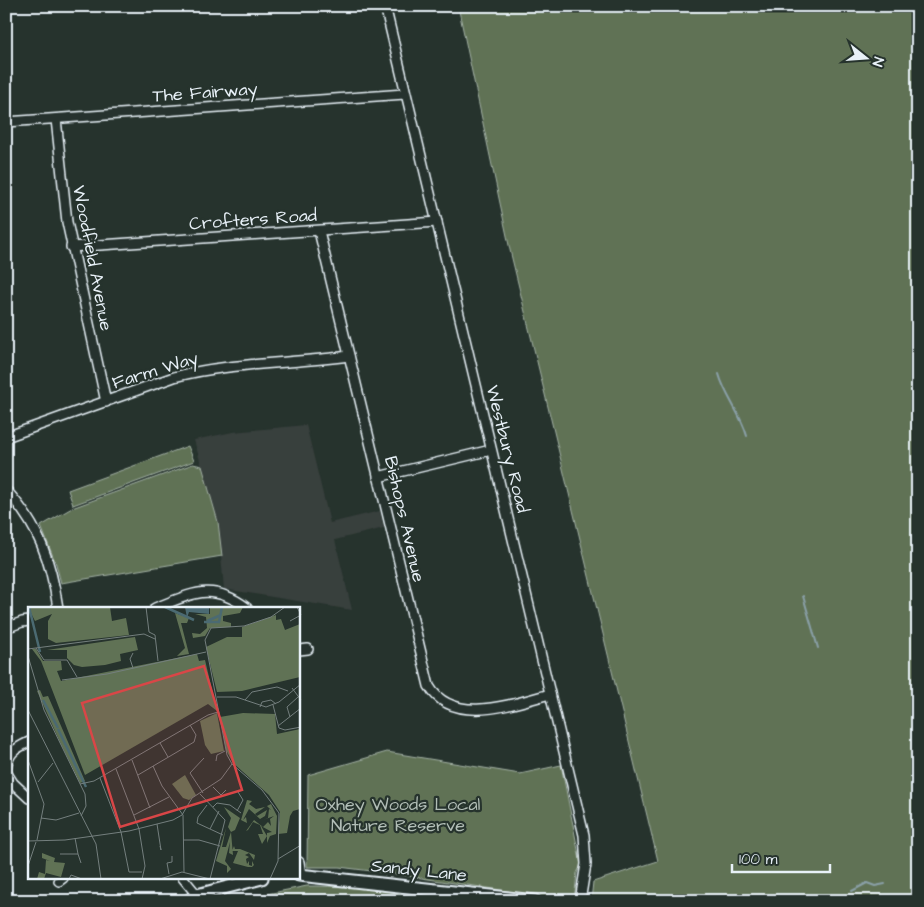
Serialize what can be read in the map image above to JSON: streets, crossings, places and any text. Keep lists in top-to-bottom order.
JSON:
{
  "streets": {
    "main road": ["Sandy Lane"],
    "street": [
      "The Fairway",
      "Crofters Road",
      "Woodfield Avenue",
      "Farm Way",
      "Westbury Road",
      "Bishops Avenue"
    ]
  },
  "crossings": [
    ["The Fairway", "Woodfield Avenue"],
    ["The Fairway", "Westbury Road"],
    ["Crofters Road", "Woodfield Avenue"],
    ["Crofters Road", "Westbury Road"],
    ["Crofters Road", "Bishops Avenue"],
    ["Woodfield Avenue", "Farm Way"],
    ["Farm Way", "Bishops Avenue"],
    ["Westbury Road", "Bishops Avenue"]
  ],
  "parks": ["Oxhey Woods Local Nature Reserve"],
  "scale_bar": "100 m",
  "north": "right"
}
